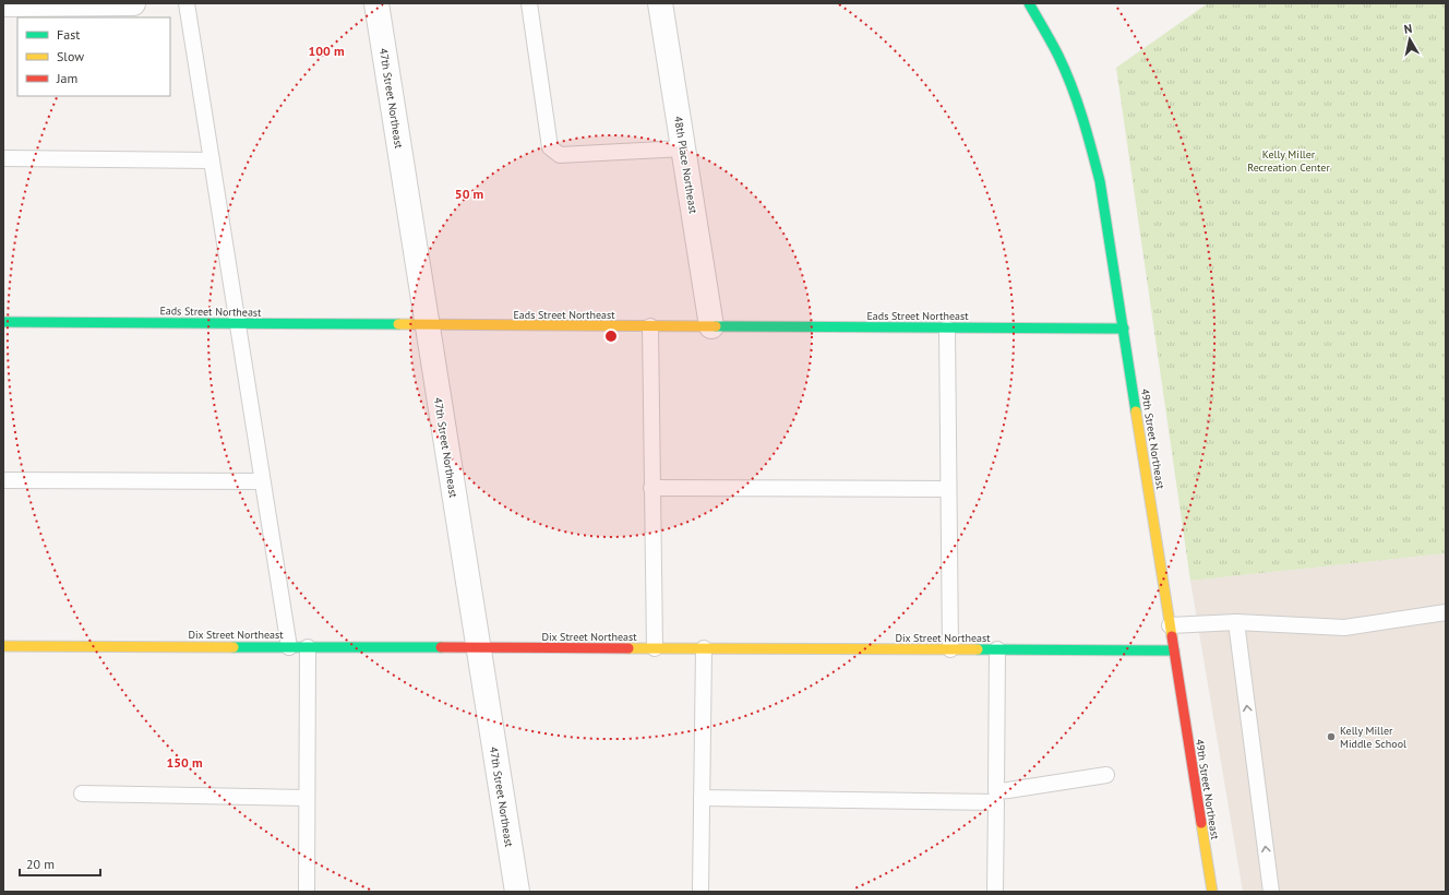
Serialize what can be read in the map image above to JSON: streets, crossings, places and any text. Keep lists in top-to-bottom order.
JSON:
{
  "streets": {
    "street": [
      "47th Street Northeast",
      "48th Place Northeast",
      "Eads Street Northeast",
      "49th Street Northeast",
      "Dix Street Northeast"
    ]
  },
  "crossings": [
    ["47th Street Northeast", "Eads Street Northeast"],
    ["47th Street Northeast", "Dix Street Northeast"],
    ["48th Place Northeast", "Eads Street Northeast"],
    ["Eads Street Northeast", "49th Street Northeast"],
    ["49th Street Northeast", "Dix Street Northeast"]
  ],
  "parks": ["Kelly Miller Recreation Center"],
  "places": ["Kelly Miller Middle School"],
  "legend": ["Fast", "Slow", "Jam"],
  "scale_bar": "20 m",
  "north": "top",
  "rings": ["100 m", "50 m", "150 m"]
}
